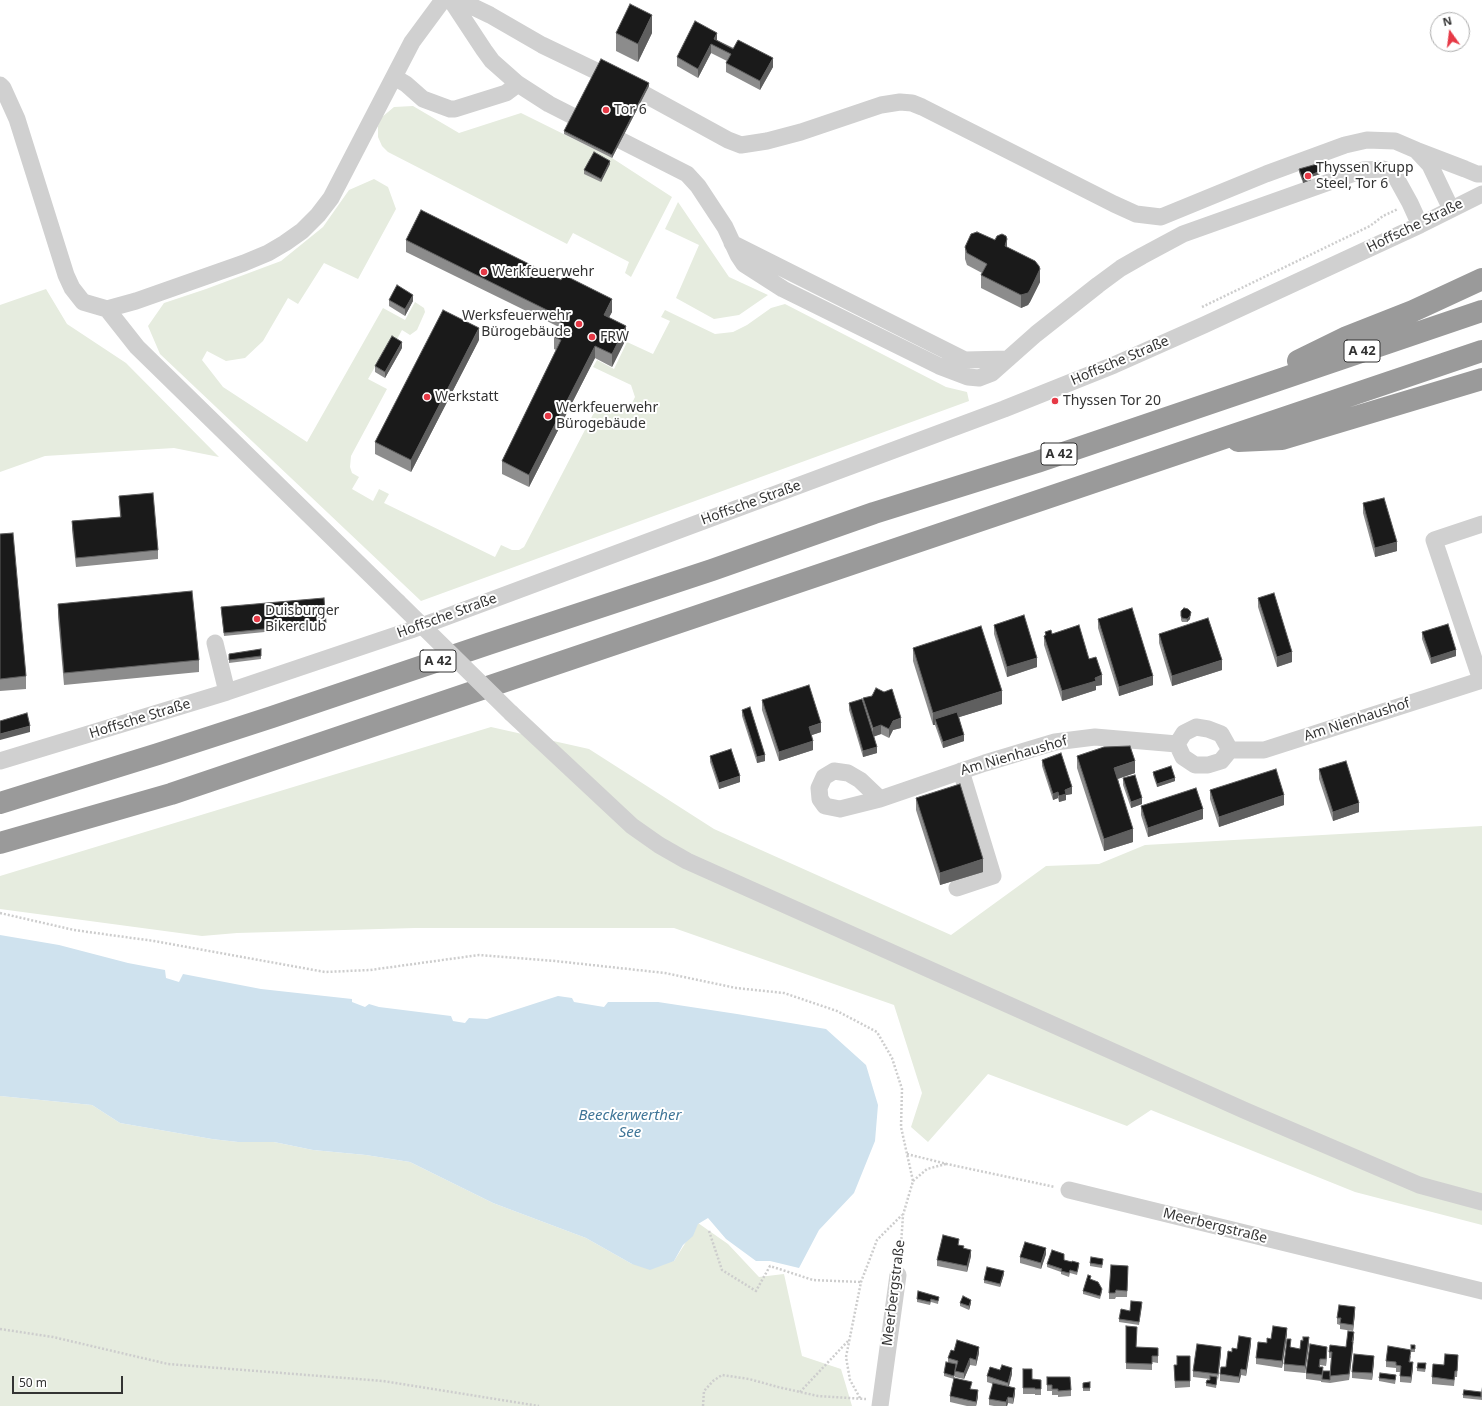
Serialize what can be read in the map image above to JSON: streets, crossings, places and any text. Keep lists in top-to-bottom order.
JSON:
{
  "streets": {
    "highway": ["A 42"],
    "street": ["Hoffsche Straße", "Am Nienhaushof", "Meerbergstraße"]
  },
  "water": ["Beeckerwerther See"],
  "places": [
    "Tor 6",
    "Thyssen Krupp Steel, Tor 6",
    "Werkfeuerwehr",
    "Werksfeuerwehr Bürogebäude",
    "FRW",
    "Werkstatt",
    "Thyssen Tor 20",
    "Werkfeuerwehr Bürogebäude",
    "Duisburger Bikerclub"
  ],
  "scale_bar": "50 m",
  "north": "top"
}
